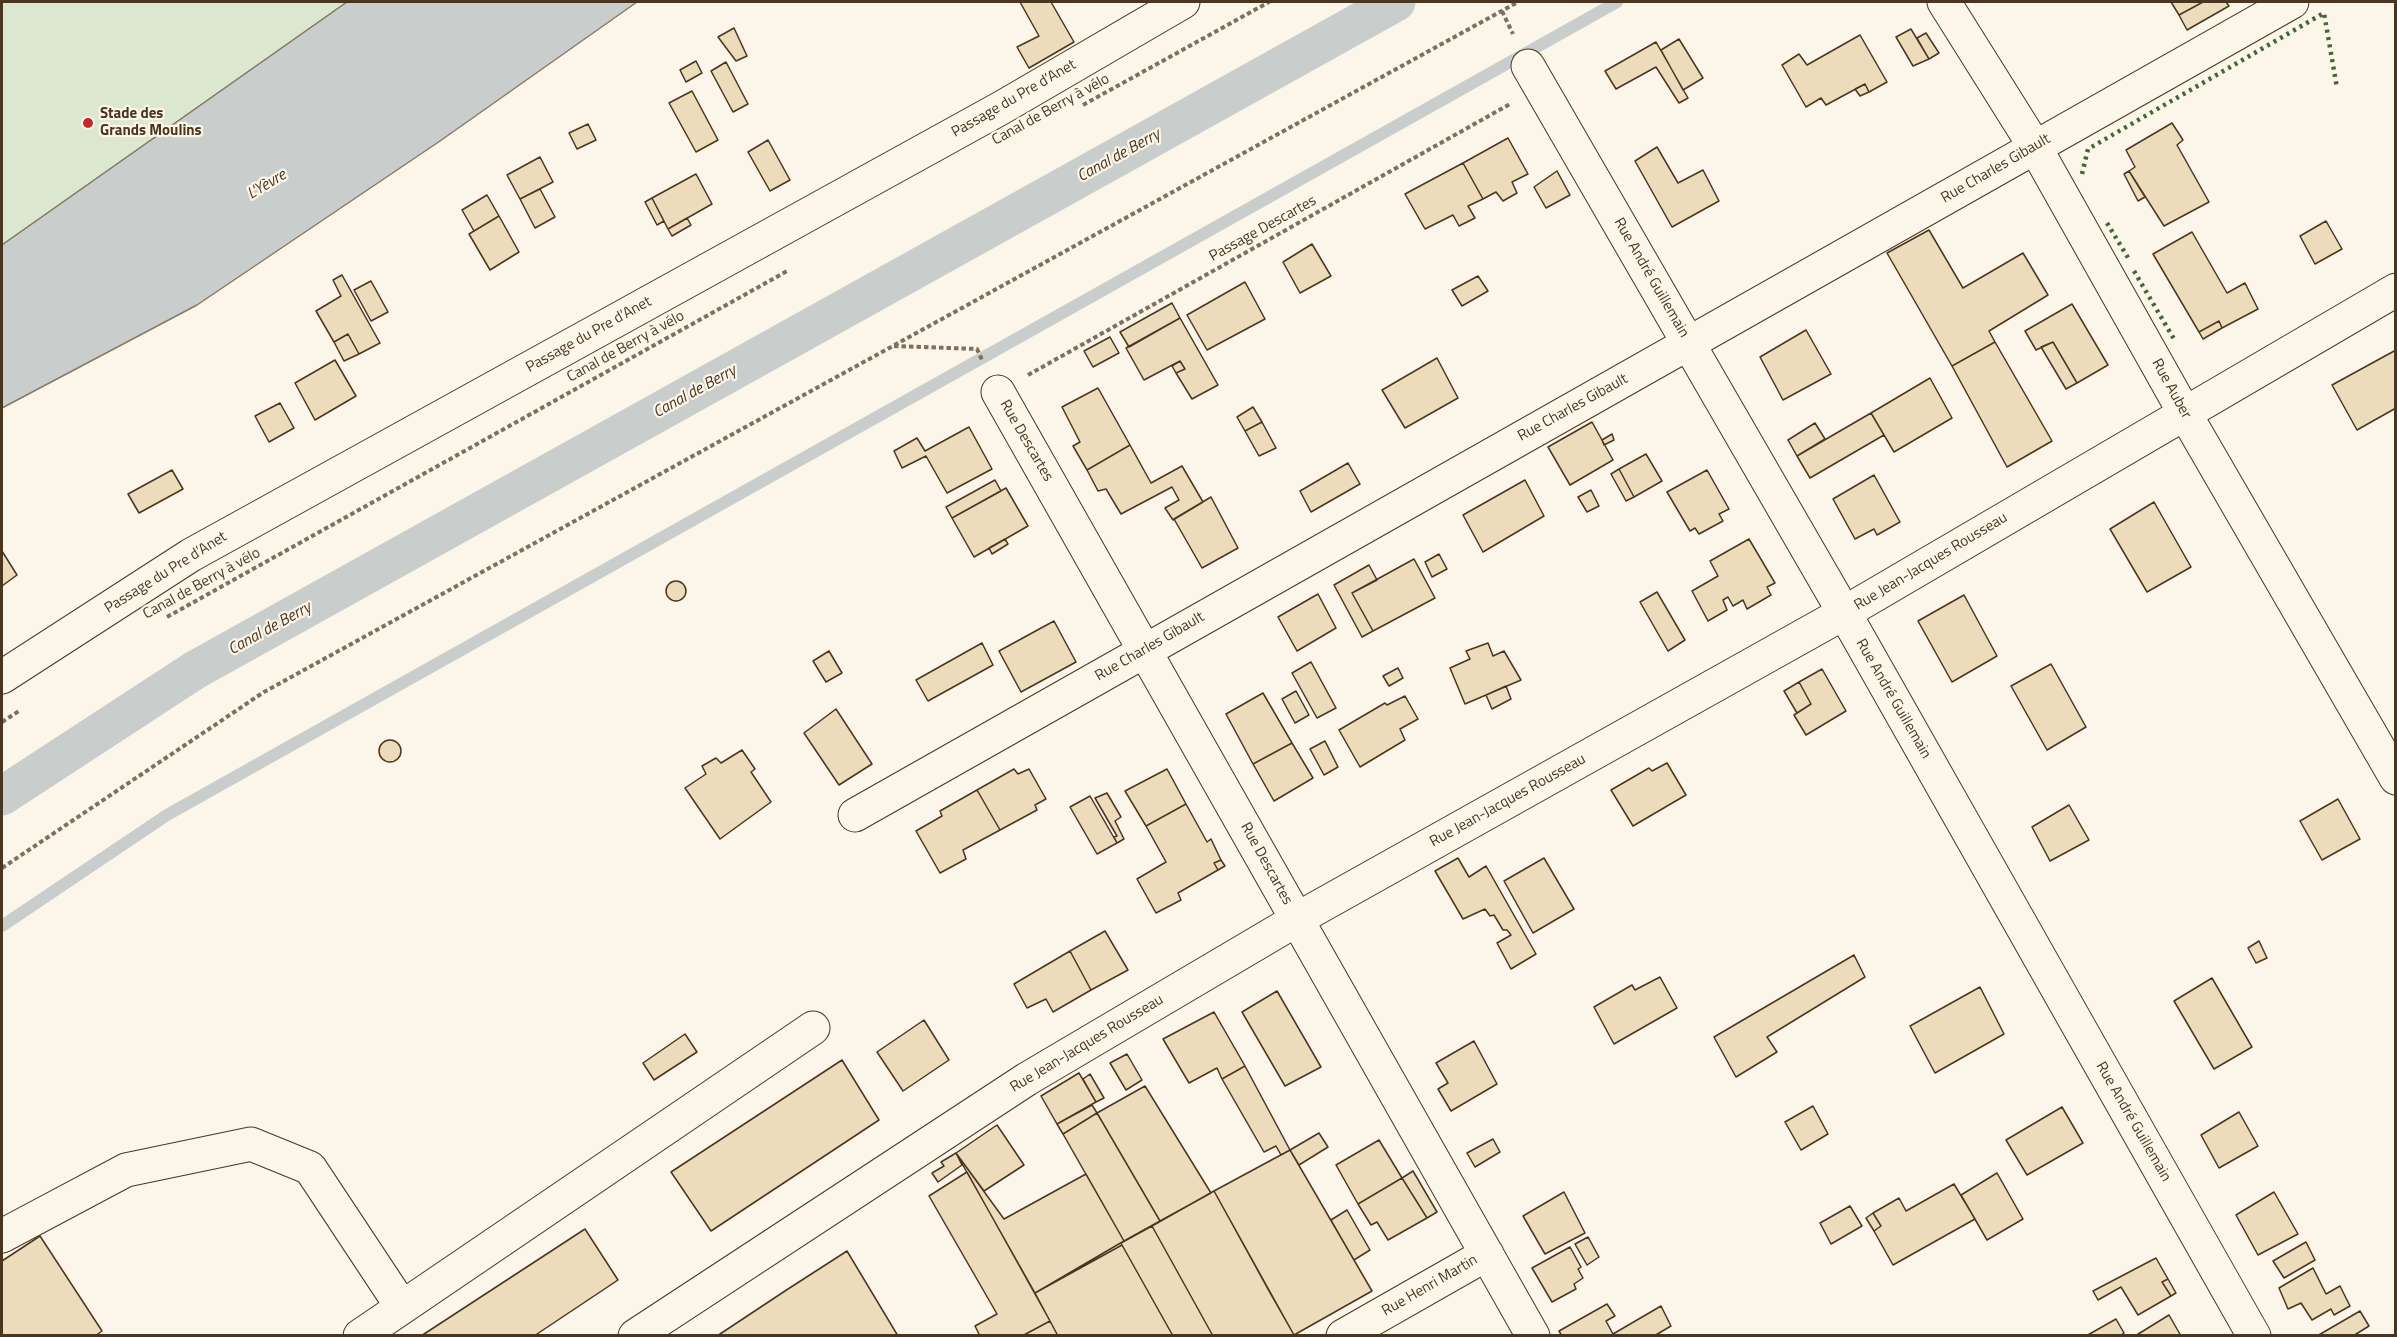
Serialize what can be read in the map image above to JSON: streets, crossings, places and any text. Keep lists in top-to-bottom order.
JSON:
{
  "streets": {
    "street": [
      "Passage du Pre d’Anet",
      "Rue Charles Gibault",
      "Rue André Guillemain",
      "Rue Auber",
      "Rue Descartes",
      "Rue Jean-Jacques Rousseau",
      "Rue Henri Martin"
    ],
    "path": ["Canal de Berry à vélo", "Passage Descartes"]
  },
  "crossings": [
    ["Rue Charles Gibault", "Rue André Guillemain"],
    ["Rue Charles Gibault", "Rue Auber"],
    ["Rue Charles Gibault", "Rue Descartes"],
    ["Passage Descartes", "Rue André Guillemain"],
    ["Passage Descartes", "Rue Descartes"],
    ["Rue André Guillemain", "Rue Jean-Jacques Rousseau"],
    ["Rue Auber", "Rue Jean-Jacques Rousseau"],
    ["Rue Descartes", "Rue Jean-Jacques Rousseau"],
    ["Rue Descartes", "Rue Henri Martin"]
  ],
  "water": ["Canal de Berry", "L'Yèvre"],
  "places": ["Stade des Grands Moulins"]
}
